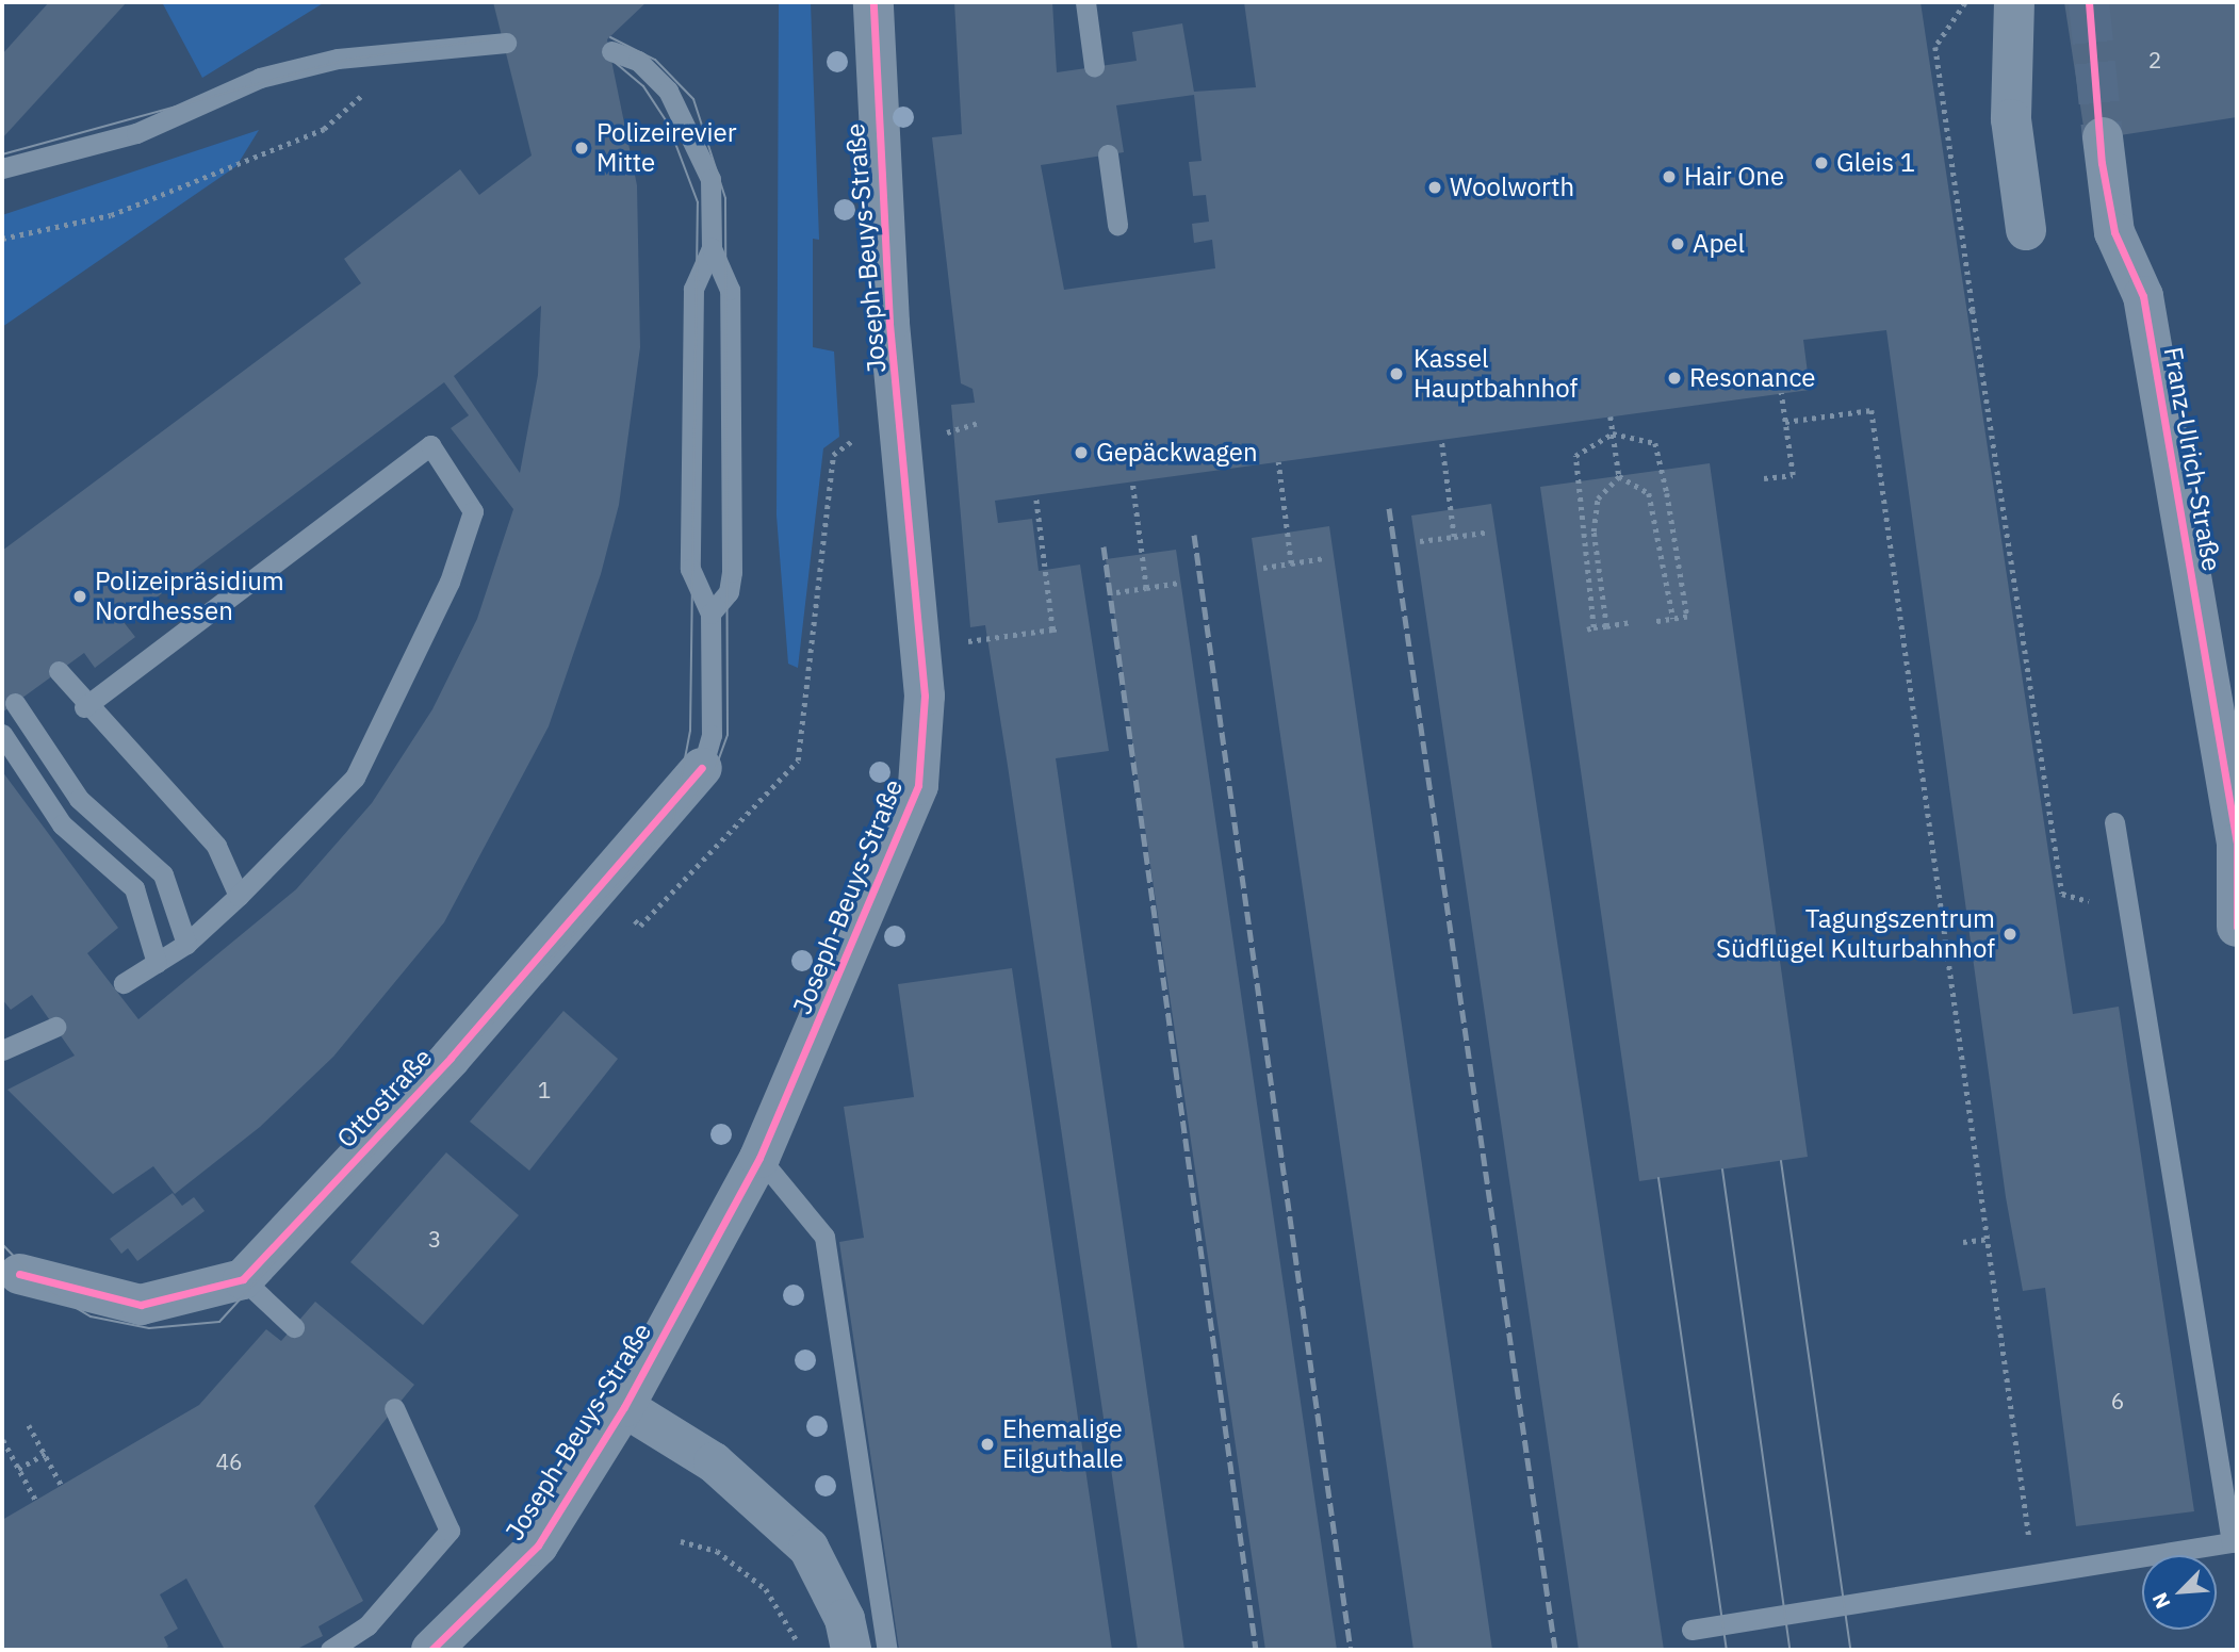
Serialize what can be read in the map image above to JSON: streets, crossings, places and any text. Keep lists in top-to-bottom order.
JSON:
{
  "streets": {
    "street": ["Joseph-Beuys-Straße", "Franz-Ulrich-Straße", "Ottostraße"]
  },
  "places": [
    "Polizeirevier Mitte",
    "Gleis 1",
    "Hair One",
    "Woolworth",
    "Apel",
    "Kassel Hauptbahnhof",
    "Resonance",
    "Gepäckwagen",
    "Polizeipräsidium Nordhessen",
    "Tagungszentrum Südflügel Kulturbahnhof",
    "Ehemalige Eilguthalle"
  ],
  "house_numbers": [
    "2",
    "1",
    "3",
    "6",
    "46"
  ],
  "north": "bottom left"
}
